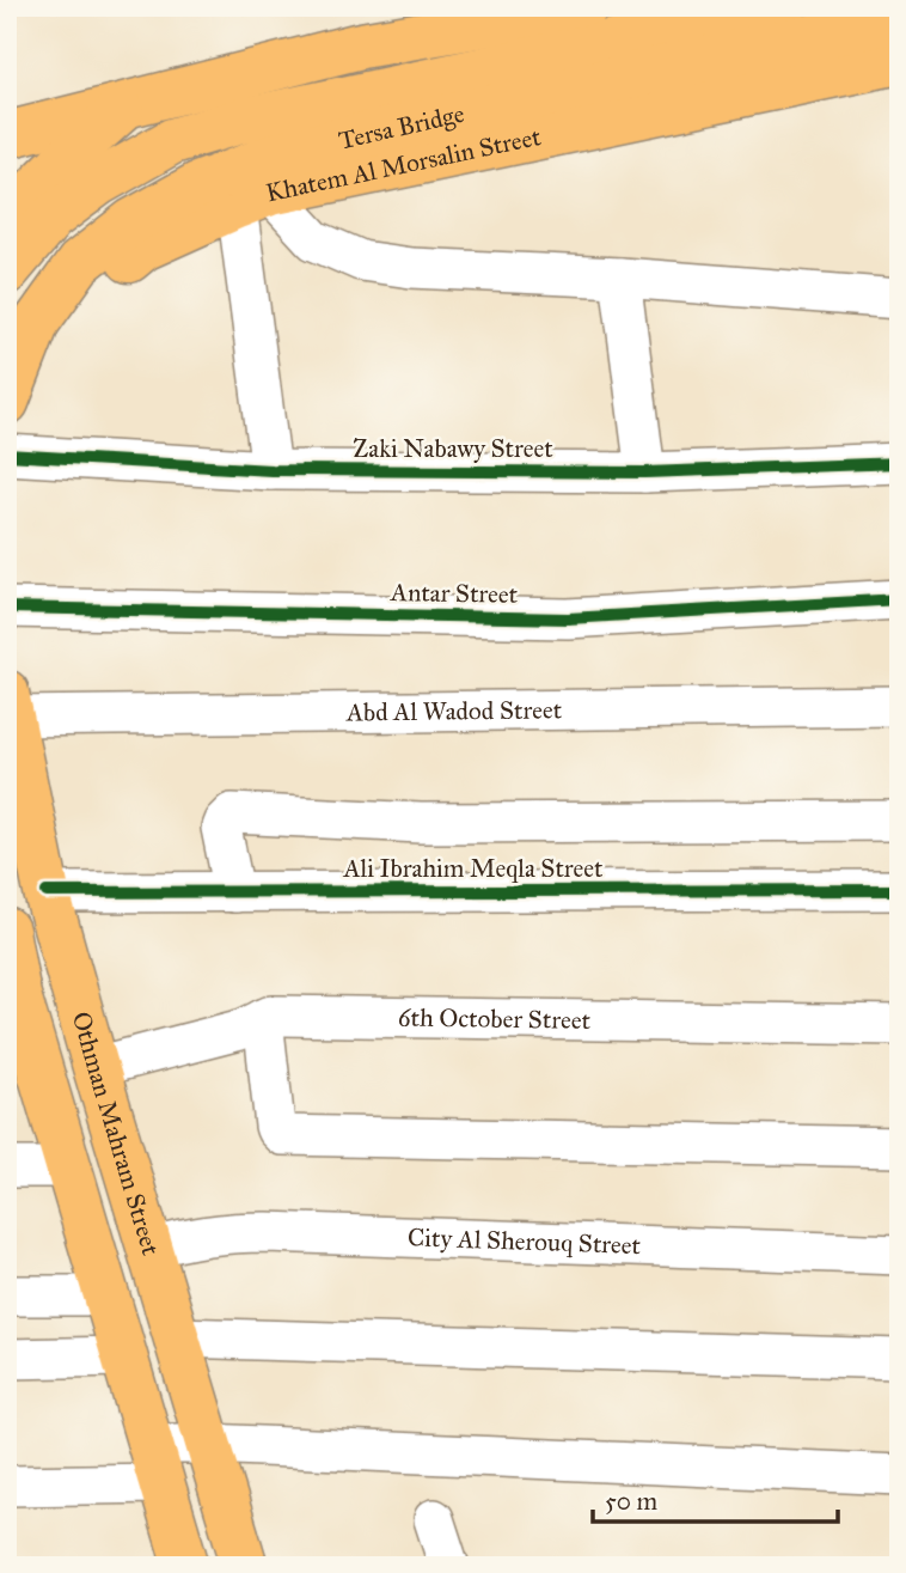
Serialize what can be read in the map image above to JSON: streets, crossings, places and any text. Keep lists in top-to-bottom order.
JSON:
{
  "streets": {
    "main road": ["Tersa Bridge", "Khatem Al Morsalin Street", "Othman Mahram Street"],
    "street": [
      "Zaki Nabawy Street",
      "Antar Street",
      "Abd Al Wadod Street",
      "Ali Ibrahim Meqla Street",
      "6th October Street",
      "City Al Sherouq Street"
    ]
  },
  "crossings": [
    ["Abd Al Wadod Street", "Othman Mahram Street"],
    ["Ali Ibrahim Meqla Street", "Othman Mahram Street"],
    ["6th October Street", "Othman Mahram Street"],
    ["Othman Mahram Street", "City Al Sherouq Street"]
  ],
  "scale_bar": "50 m"
}
